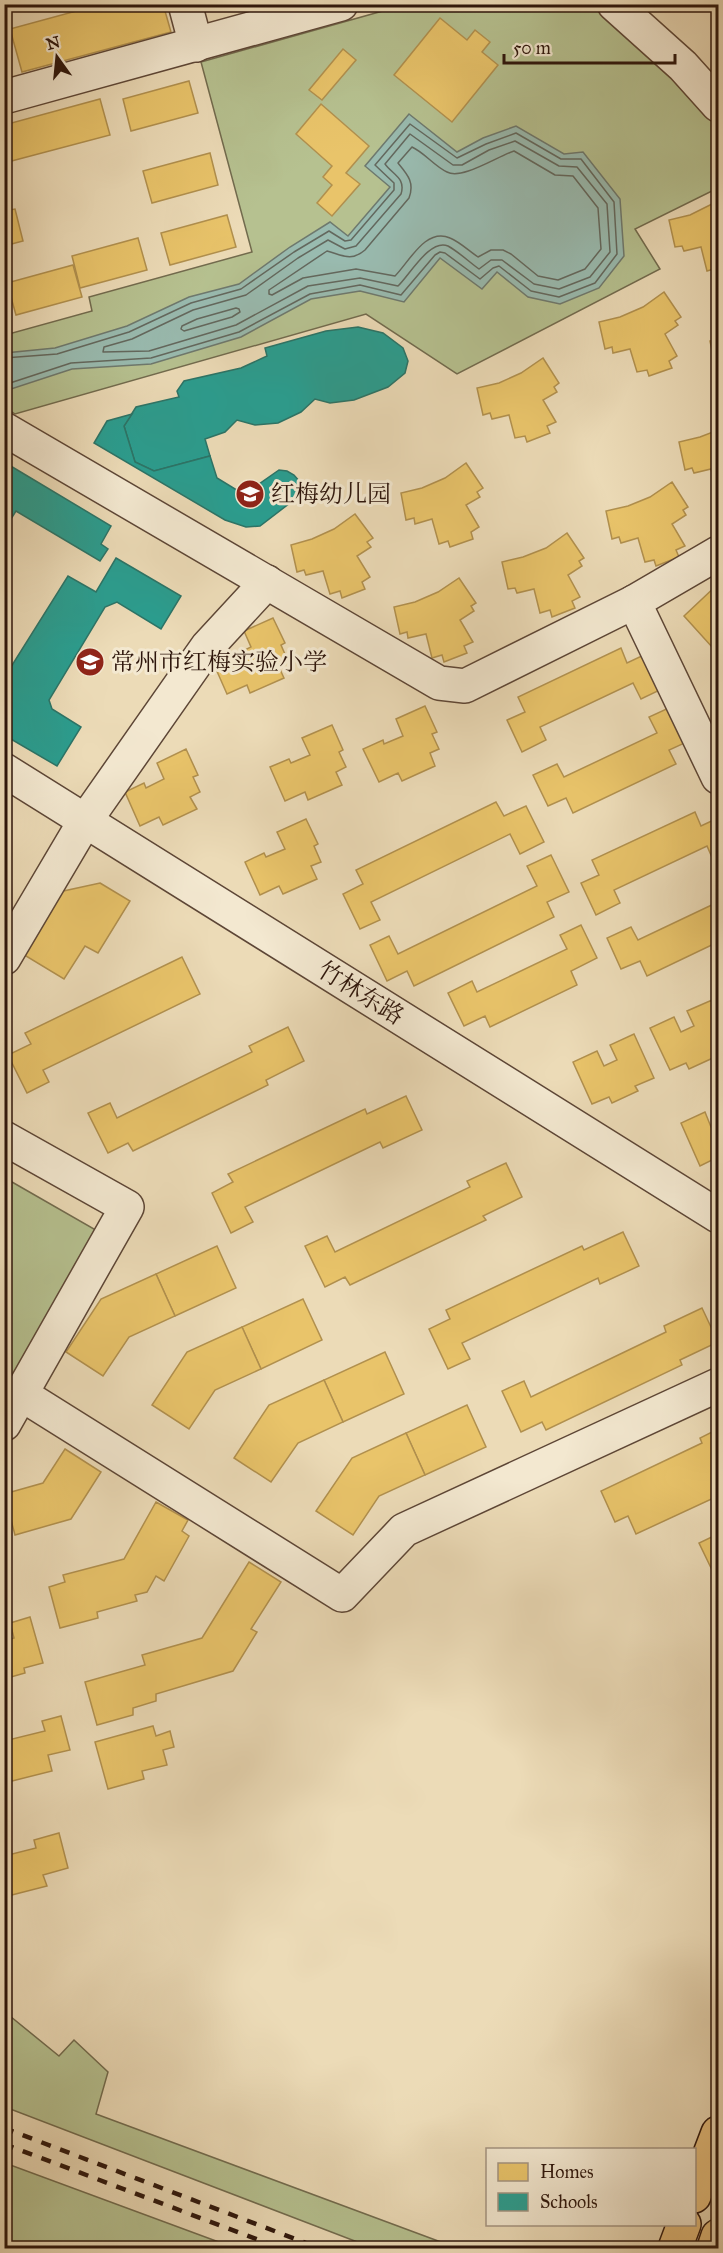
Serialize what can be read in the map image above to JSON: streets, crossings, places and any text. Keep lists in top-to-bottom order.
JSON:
{
  "streets": {
    "street": ["竹林东路"]
  },
  "places": {
    "school or university": ["红梅幼儿园", "常州市红梅实验小学"]
  },
  "legend": ["Homes", "Schools"],
  "scale_bar": "50 m",
  "north": "top"
}
